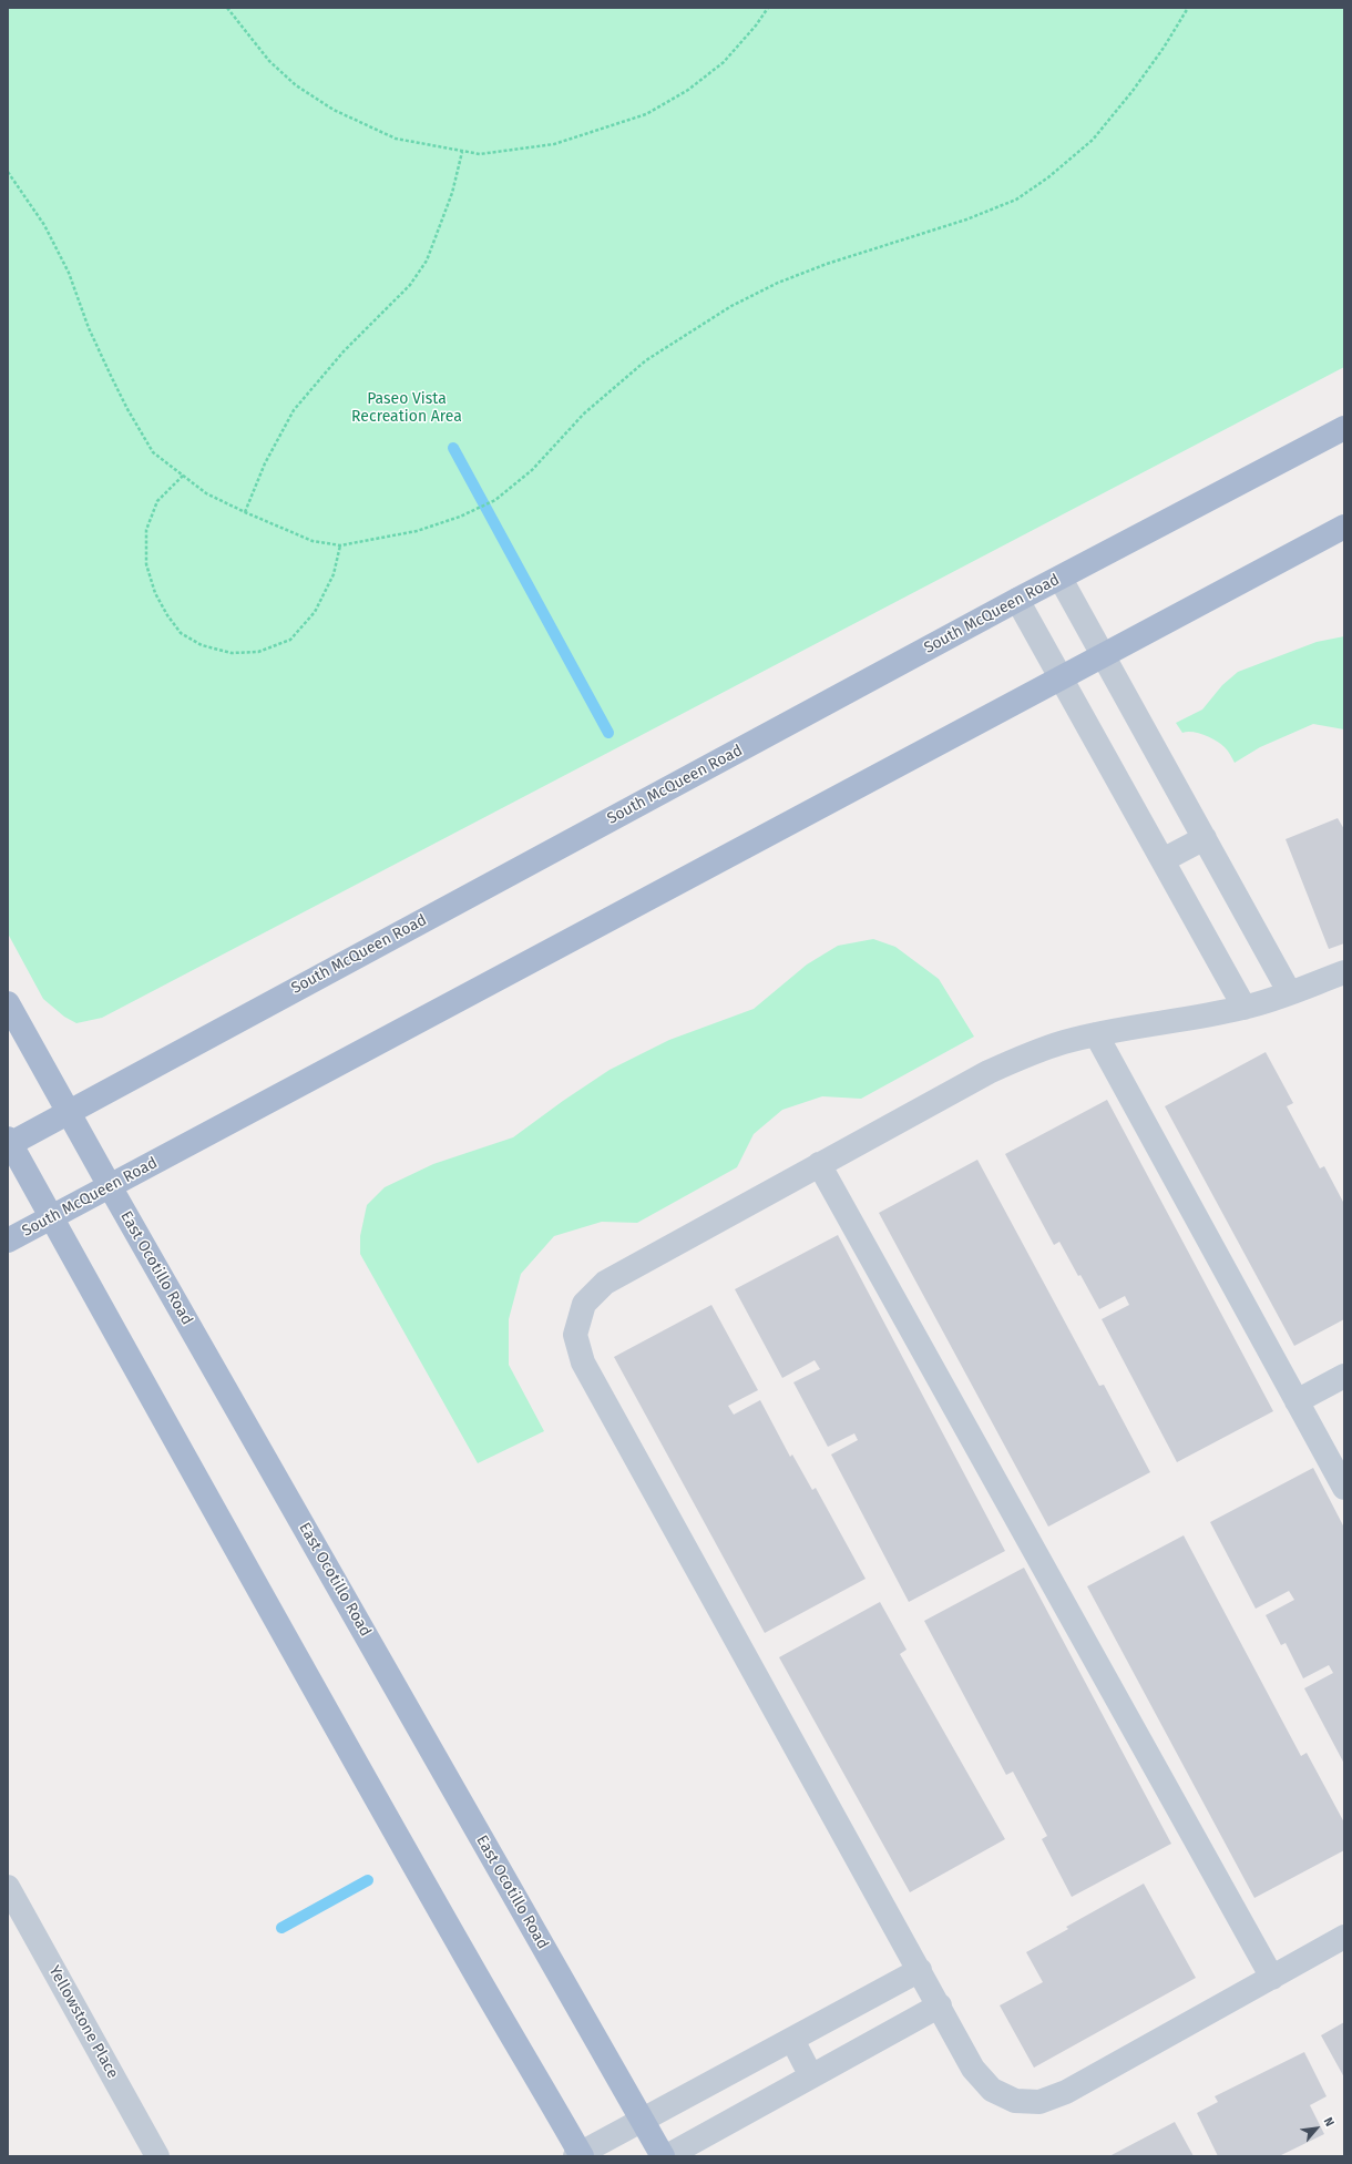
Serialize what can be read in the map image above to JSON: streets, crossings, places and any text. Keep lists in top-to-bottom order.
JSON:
{
  "streets": {
    "main road": ["South McQueen Road", "East Ocotillo Road"],
    "street": ["Yellowstone Place"]
  },
  "crossings": [
    ["South McQueen Road", "East Ocotillo Road"]
  ],
  "parks": ["Paseo Vista Recreation Area"],
  "north": "top right"
}
